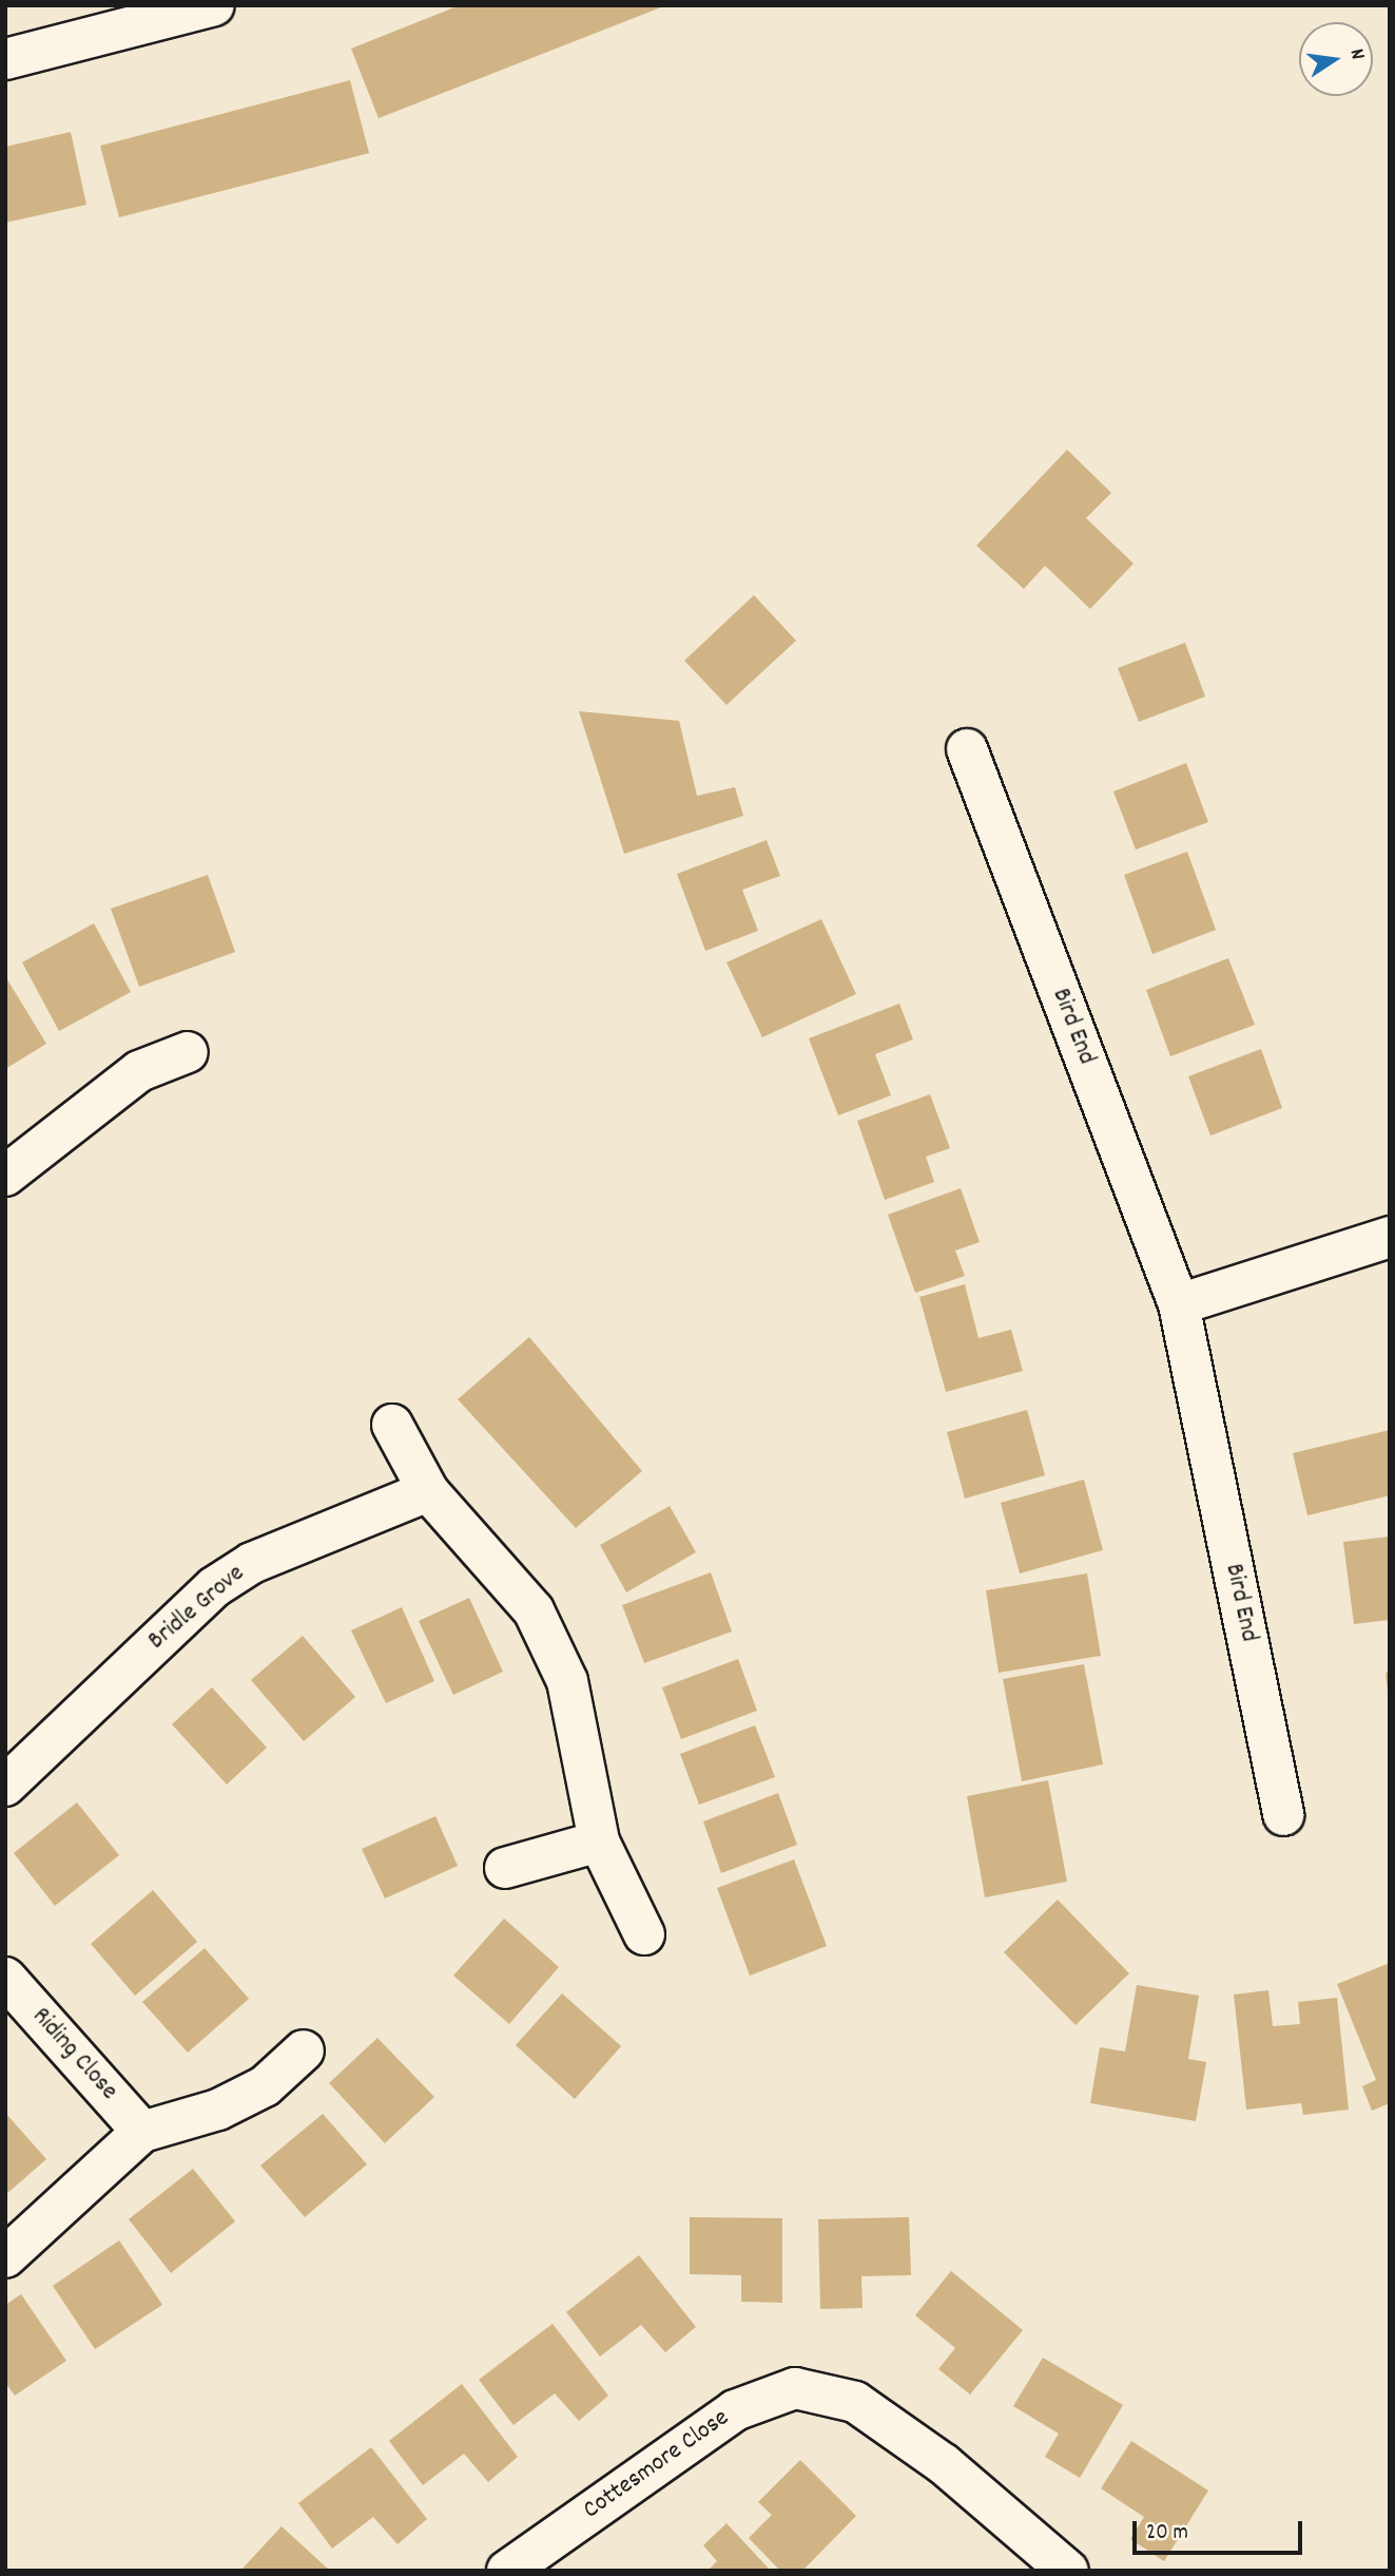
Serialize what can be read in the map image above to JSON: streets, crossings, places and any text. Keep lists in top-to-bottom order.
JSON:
{
  "streets": {
    "street": [
      "Bird End",
      "Bridle Grove",
      "Riding Close",
      "Cottesmore Close"
    ]
  },
  "scale_bar": "20 m",
  "north": "right"
}
